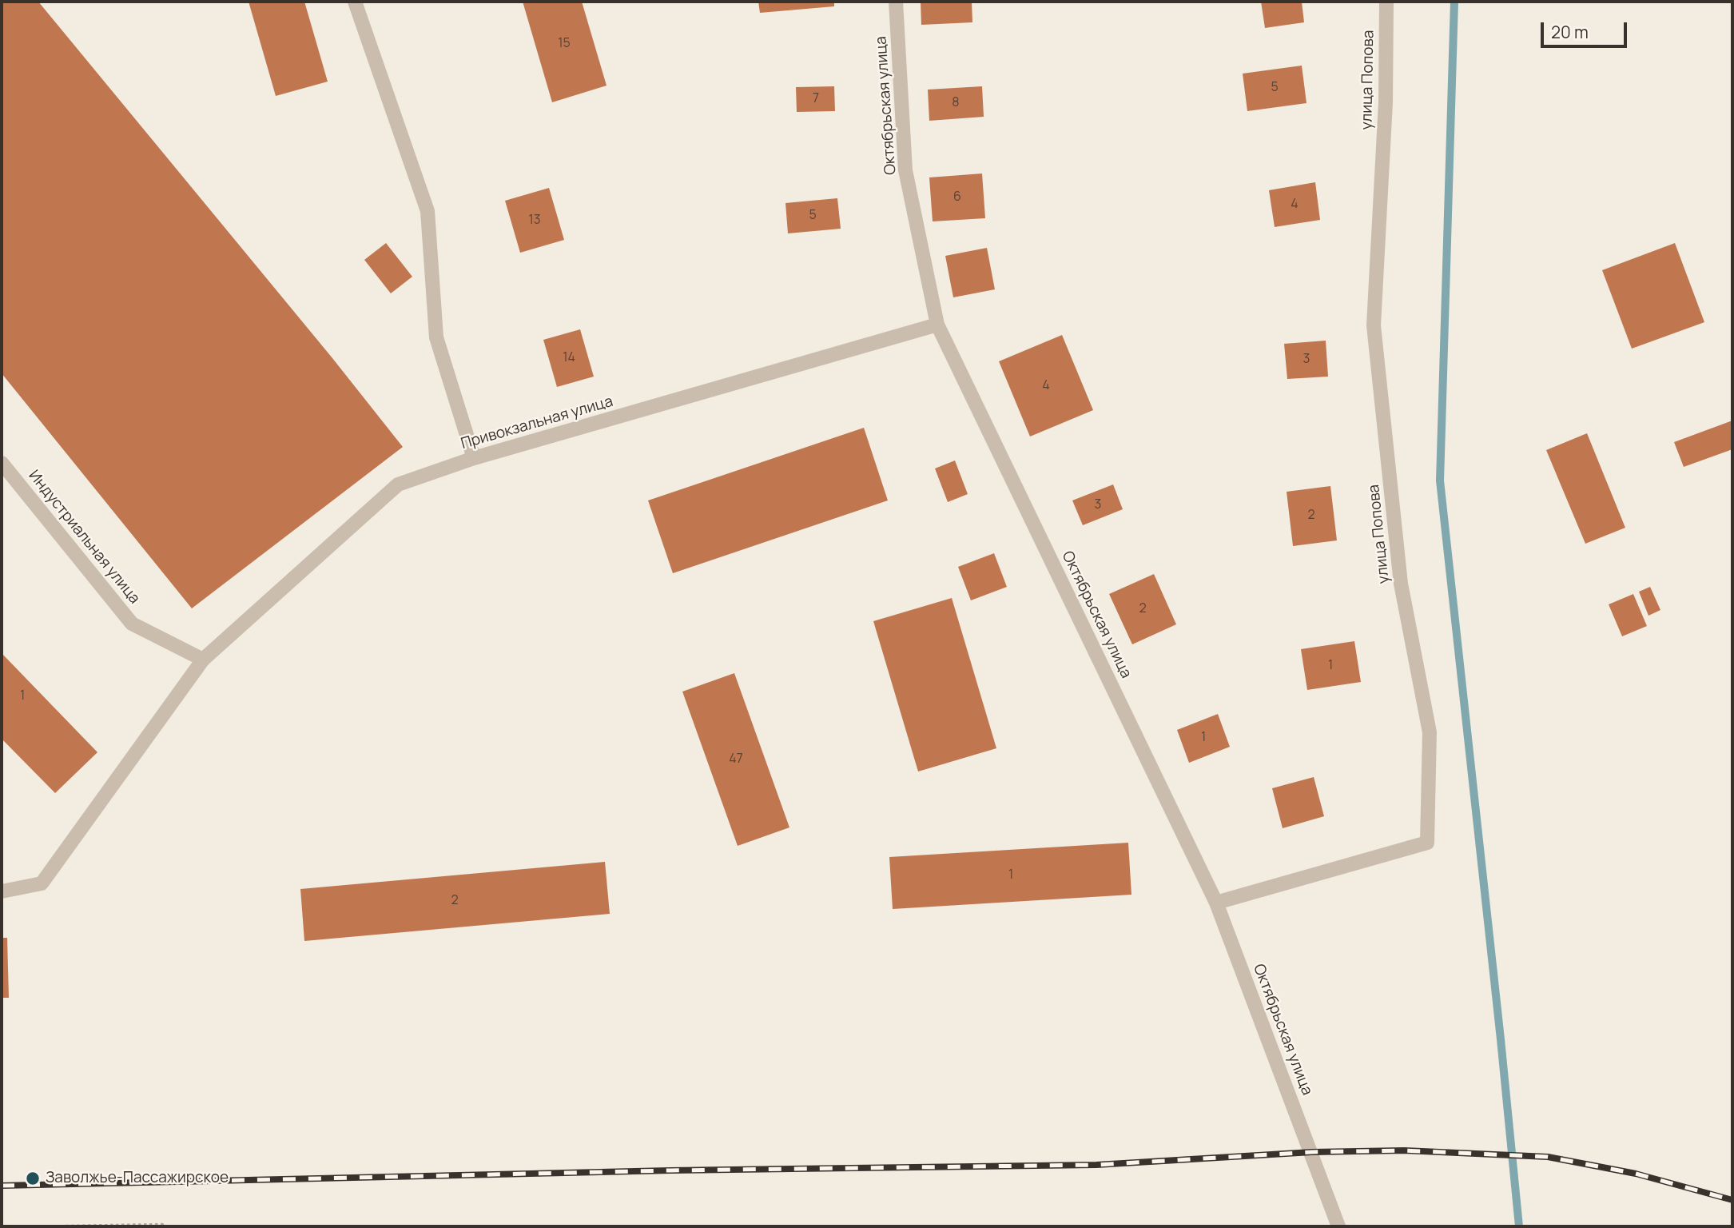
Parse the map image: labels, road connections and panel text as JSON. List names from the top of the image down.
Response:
{
  "streets": {
    "street": [
      "улица Попова",
      "Октябрьская улица",
      "Привокзальная улица",
      "Индустриальная улица"
    ]
  },
  "crossings": [
    ["улица Попова", "Октябрьская улица"],
    ["Октябрьская улица", "Привокзальная улица"],
    ["Привокзальная улица", "Индустриальная улица"]
  ],
  "places": ["Заволжье-Пассажирское"],
  "house_numbers": [
    "15",
    "5",
    "7",
    "8",
    "6",
    "4",
    "5",
    "13",
    "14",
    "3",
    "4",
    "3",
    "2",
    "2",
    "1",
    "1",
    "1",
    "47",
    "1",
    "2"
  ],
  "scale_bar": "20 m"
}
